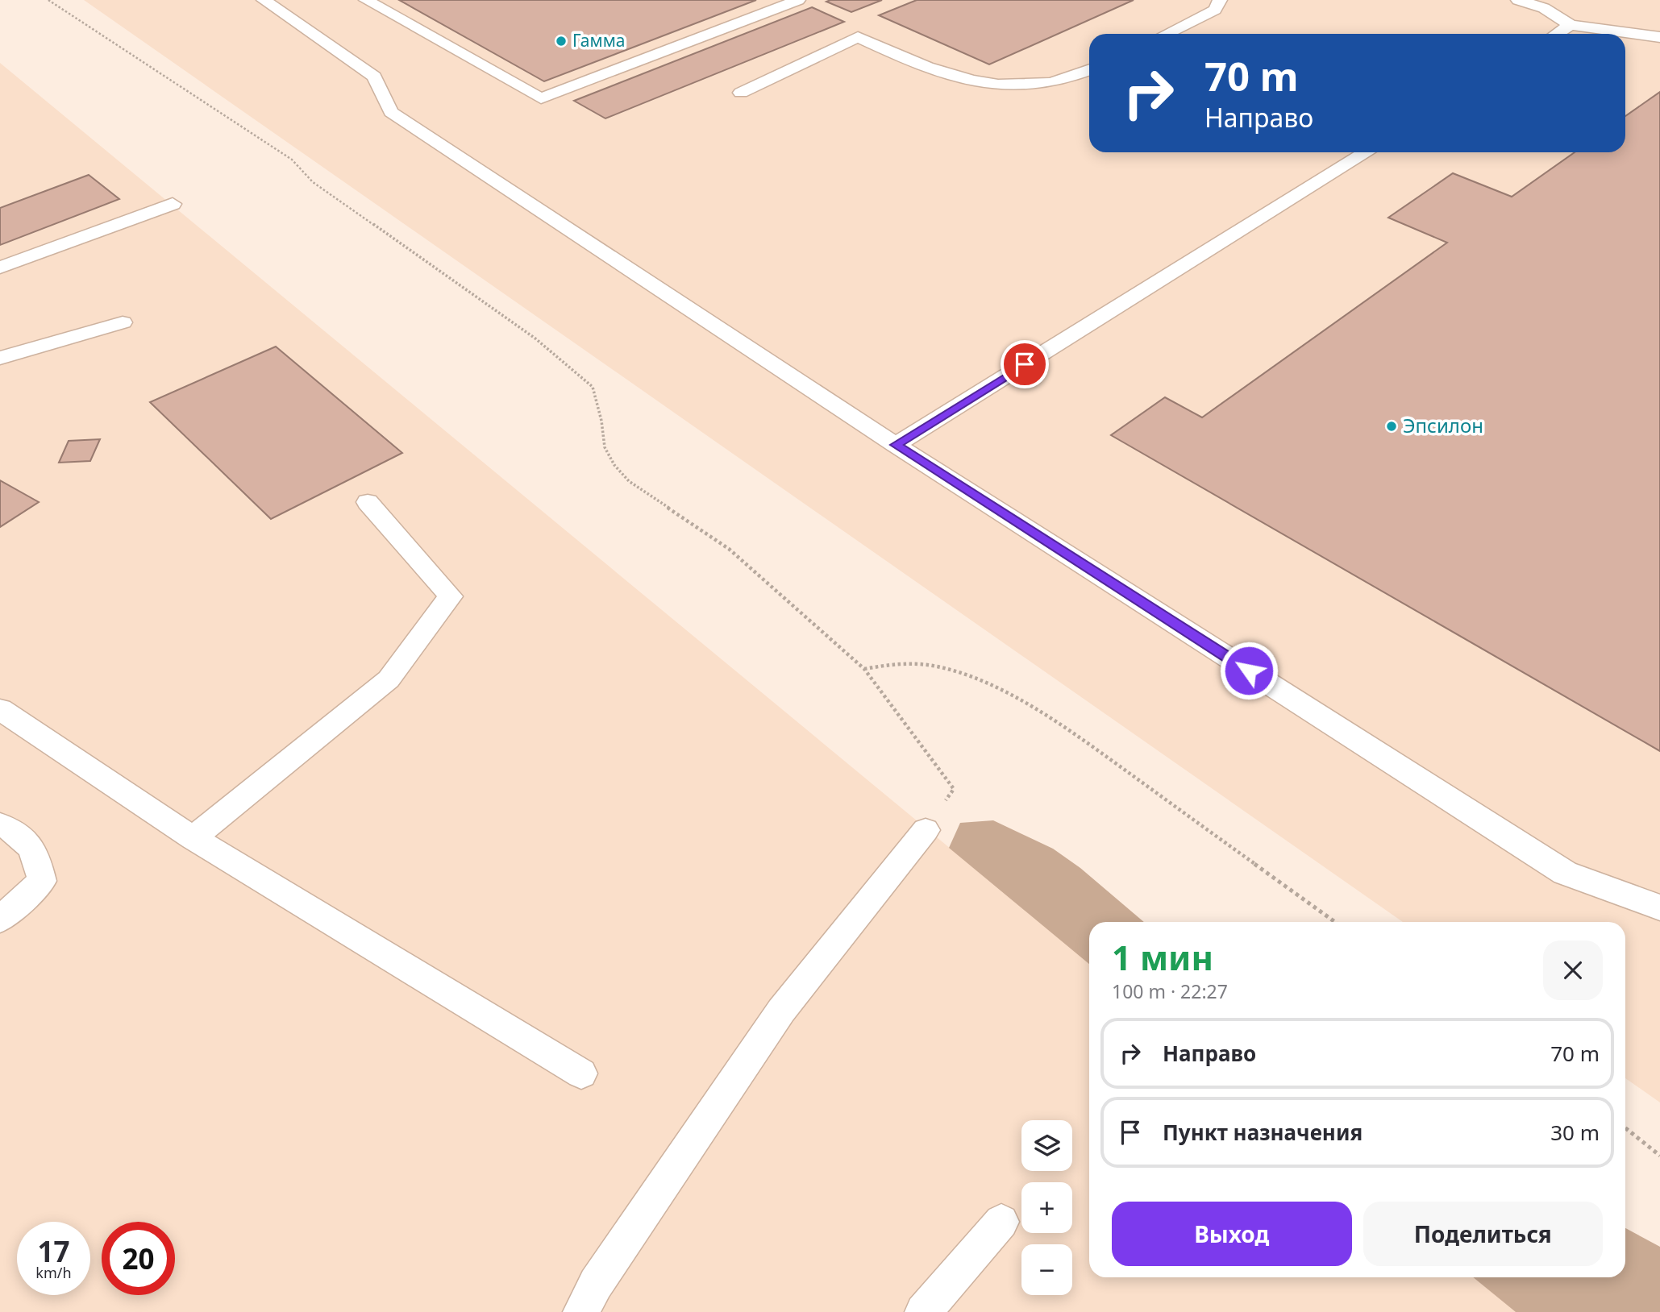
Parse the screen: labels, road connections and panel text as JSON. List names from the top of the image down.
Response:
{
  "places": ["Гамма", "Эпсилон"],
  "page": {
    "turn": ["70 m", "Направо"],
    "heading": ["1 мин", "100 m · 22:27"],
    "list": [
      {
        "name": "Направо",
        "value": "70 m"
      },
      {
        "name": "Пункт назначения",
        "value": "30 m"
      }
    ],
    "map_buttons": ["+", "−"],
    "buttons": ["Выход", "Поделиться"],
    "speed": "17 km/h",
    "limit": "20"
  }
}
